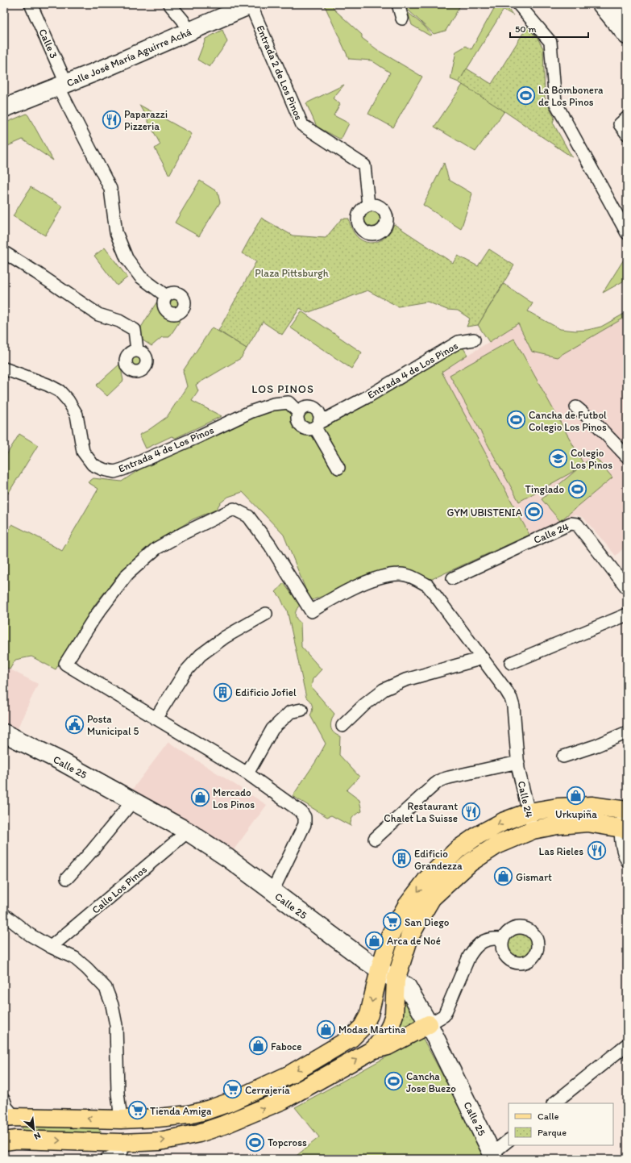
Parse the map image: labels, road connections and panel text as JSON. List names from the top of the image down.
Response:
{
  "streets": {
    "street": [
      "Calle 3",
      "Calle José María Aguirre Achá",
      "Entrada 2 de Los Pinos",
      "Entrada 4 de Los Pinos",
      "Calle 24",
      "Calle 25",
      "Calle Los Pinos"
    ]
  },
  "crossings": [
    ["Calle 3", "Calle José María Aguirre Achá"],
    ["Calle José María Aguirre Achá", "Entrada 2 de Los Pinos"],
    ["Calle 25", "Calle Los Pinos"]
  ],
  "districts": ["LOS PINOS"],
  "parks": ["Plaza Pittsburgh"],
  "places": {
    "sports": [
      "La Bombonera de Los Pinos",
      "Cancha de Futbol Colegio Los Pinos",
      "Tinglado",
      "GYM UBISTENIA",
      "Cancha Jose Buezo",
      "Topcross"
    ],
    "restaurant": ["Paparazzi Pizzeria", "Restaurant Chalet La Suisse", "Las Rieles"],
    "school or university": ["Colegio Los Pinos"],
    "building": ["Edificio Jofiel", "Edificio Grandezza"],
    "public building": ["Posta Municipal 5"],
    "shop": [
      "Urkupiña",
      "Mercado Los Pinos",
      "Gismart",
      "Arca de Noé",
      "Modas Martina",
      "Faboce"
    ],
    "supermarket": ["San Diego", "Cerrajería", "Tienda Amiga"]
  },
  "legend": ["Calle", "Parque"],
  "scale_bar": "50 m",
  "north": "bottom right"
}
